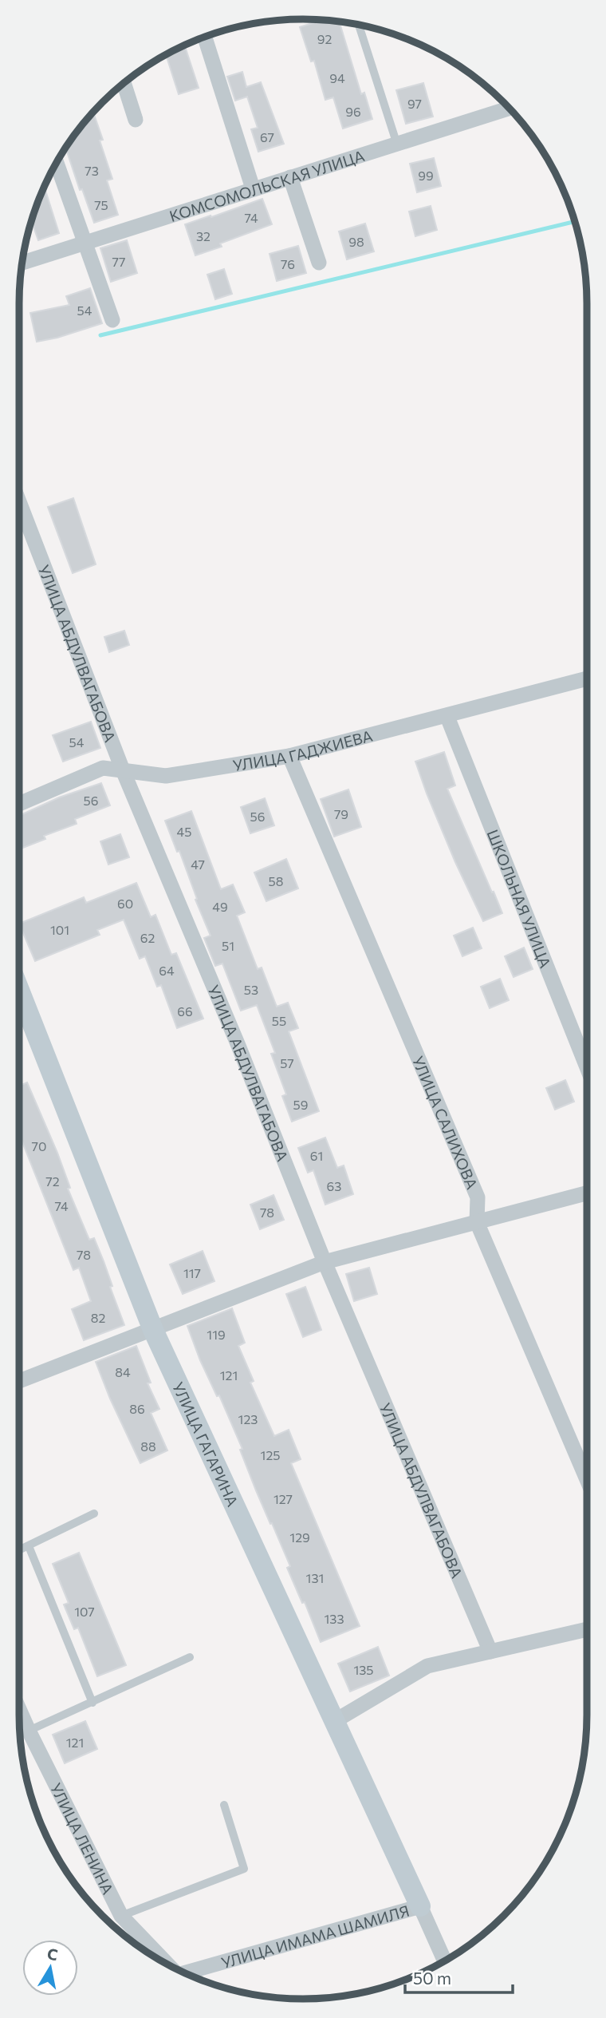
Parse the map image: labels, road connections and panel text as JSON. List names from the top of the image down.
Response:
{
  "streets": {
    "street": [
      "КОМСОМОЛЬСКАЯ УЛИЦА",
      "УЛИЦА АБДУЛВАГАБОВА",
      "УЛИЦА ГАДЖИЕВА",
      "ШКОЛЬНАЯ УЛИЦА",
      "УЛИЦА САЛИХОВА",
      "УЛИЦА ГАГАРИНА",
      "УЛИЦА ЛЕНИНА",
      "УЛИЦА ИМАМА ШАМИЛЯ"
    ]
  },
  "crossings": [
    ["УЛИЦА АБДУЛВАГАБОВА", "УЛИЦА ГАДЖИЕВА"],
    ["УЛИЦА ГАДЖИЕВА", "ШКОЛЬНАЯ УЛИЦА"],
    ["УЛИЦА ГАДЖИЕВА", "УЛИЦА САЛИХОВА"],
    ["УЛИЦА ГАГАРИНА", "УЛИЦА ИМАМА ШАМИЛЯ"]
  ],
  "house_numbers": [
    "92",
    "94",
    "97",
    "96",
    "67",
    "73",
    "99",
    "75",
    "74",
    "32",
    "98",
    "77",
    "76",
    "54",
    "54",
    "56",
    "79",
    "56",
    "45",
    "47",
    "58",
    "60",
    "49",
    "101",
    "62",
    "51",
    "64",
    "53",
    "66",
    "55",
    "57",
    "59",
    "70",
    "61",
    "72",
    "63",
    "74",
    "78",
    "78",
    "117",
    "82",
    "119",
    "84",
    "121",
    "86",
    "123",
    "88",
    "125",
    "127",
    "129",
    "131",
    "107",
    "133",
    "135",
    "121"
  ],
  "scale_bar": "50 m",
  "north": "top"
}
